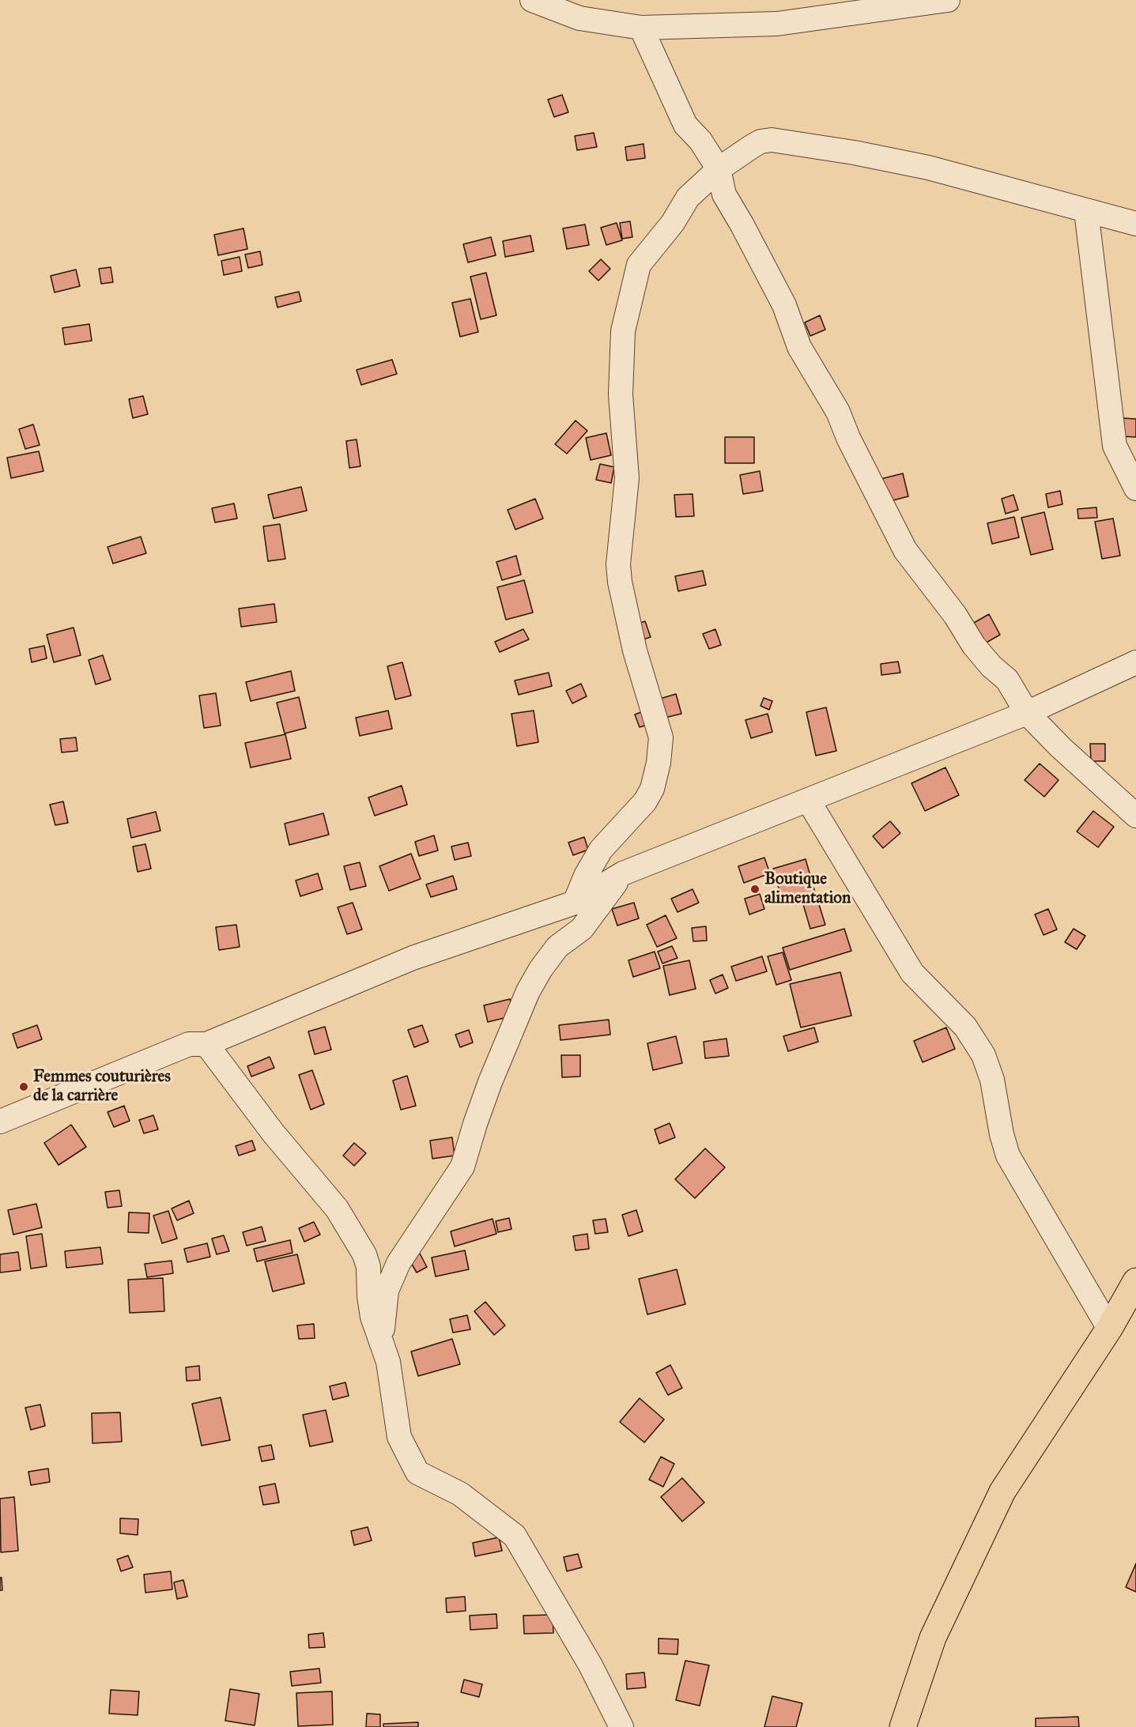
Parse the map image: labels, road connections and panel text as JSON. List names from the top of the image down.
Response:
{
  "places": ["Boutique alimentation", "Femmes couturières de la carrière"]
}
